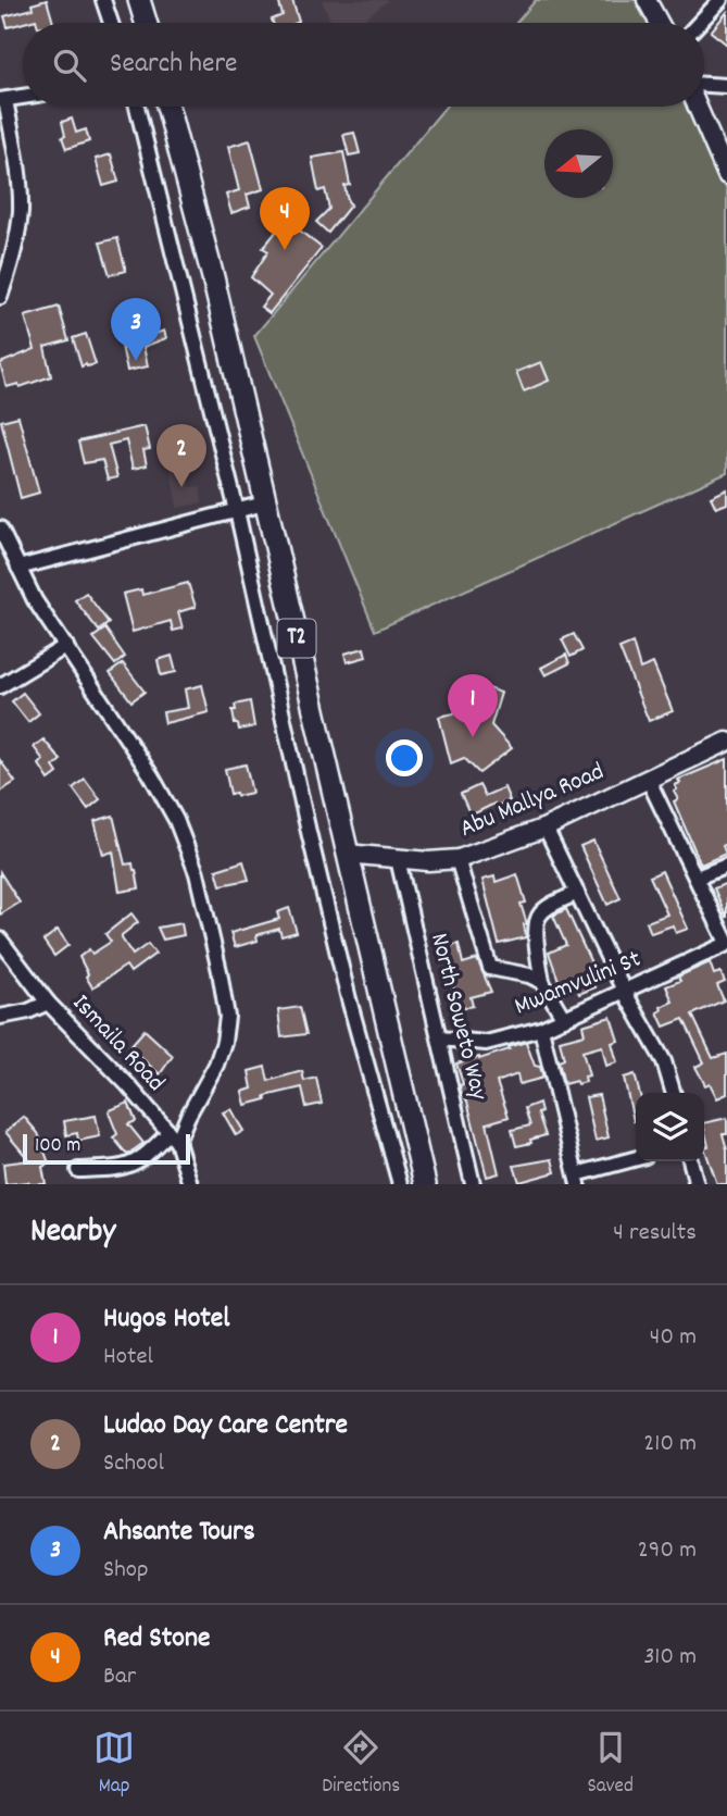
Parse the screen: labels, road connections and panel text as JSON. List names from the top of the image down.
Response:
{
  "streets": {
    "highway": ["T2"],
    "main road": ["Abu Mallya Road"],
    "street": ["Mwamvulini St", "North Soweto Way", "Ismaila Road"]
  },
  "crossings": [
    ["T2", "Abu Mallya Road"],
    ["Abu Mallya Road", "North Soweto Way"],
    ["Mwamvulini St", "North Soweto Way"]
  ],
  "scale_bar": "100 m",
  "north": "left",
  "page": {
    "search": "Search here",
    "pins": [
      "4",
      "3",
      "2",
      "1"
    ],
    "scale": "100 m",
    "heading": ["Nearby", "4 results"],
    "list": [
      {
        "mark": "1",
        "name": "Hugos Hotel",
        "note": "Hotel",
        "value": "40 m"
      },
      {
        "mark": "2",
        "name": "Ludao Day Care Centre",
        "note": "School",
        "value": "210 m"
      },
      {
        "mark": "3",
        "name": "Ahsante Tours",
        "note": "Shop",
        "value": "290 m"
      },
      {
        "mark": "4",
        "name": "Red Stone",
        "note": "Bar",
        "value": "310 m"
      }
    ],
    "nav": ["Map", "Directions", "Saved"]
  }
}
